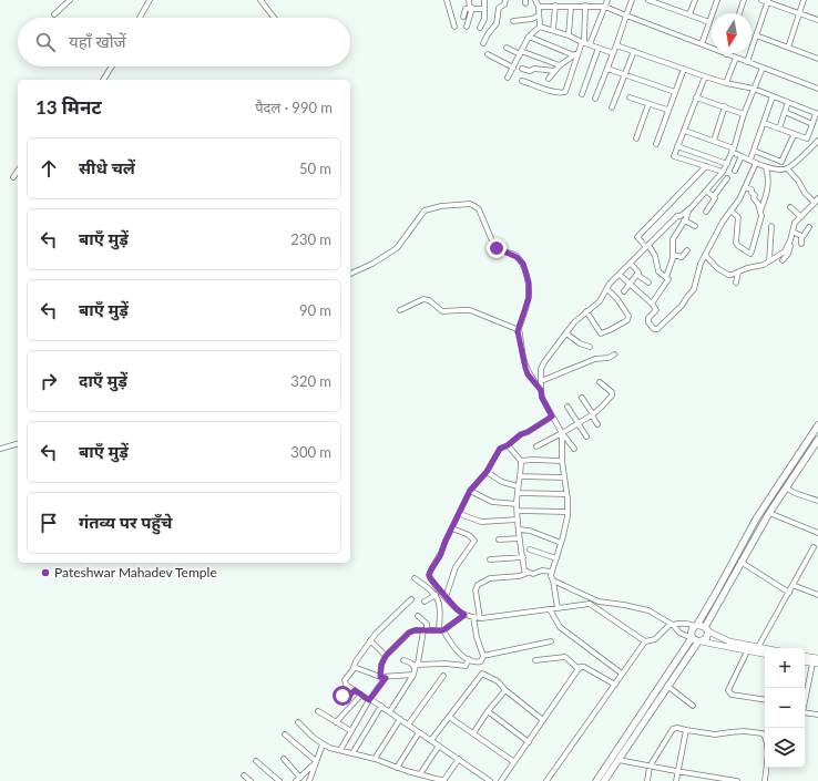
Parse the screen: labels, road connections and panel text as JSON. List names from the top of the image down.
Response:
{
  "places": ["Pateshwar Mahadev Temple"],
  "north": "bottom",
  "page": {
    "search": "यहाँ खोजें",
    "heading": ["13 मिनट", "पैदल · 990 m"],
    "list": [
      ["सीधे चलें", "50 m"],
      ["बाएँ मुड़ें", "230 m"],
      ["बाएँ मुड़ें", "90 m"],
      ["दाएँ मुड़ें", "320 m"],
      ["बाएँ मुड़ें", "300 m"],
      "गंतव्य पर पहुँचे"
    ],
    "map_buttons": ["+", "−"]
  }
}
